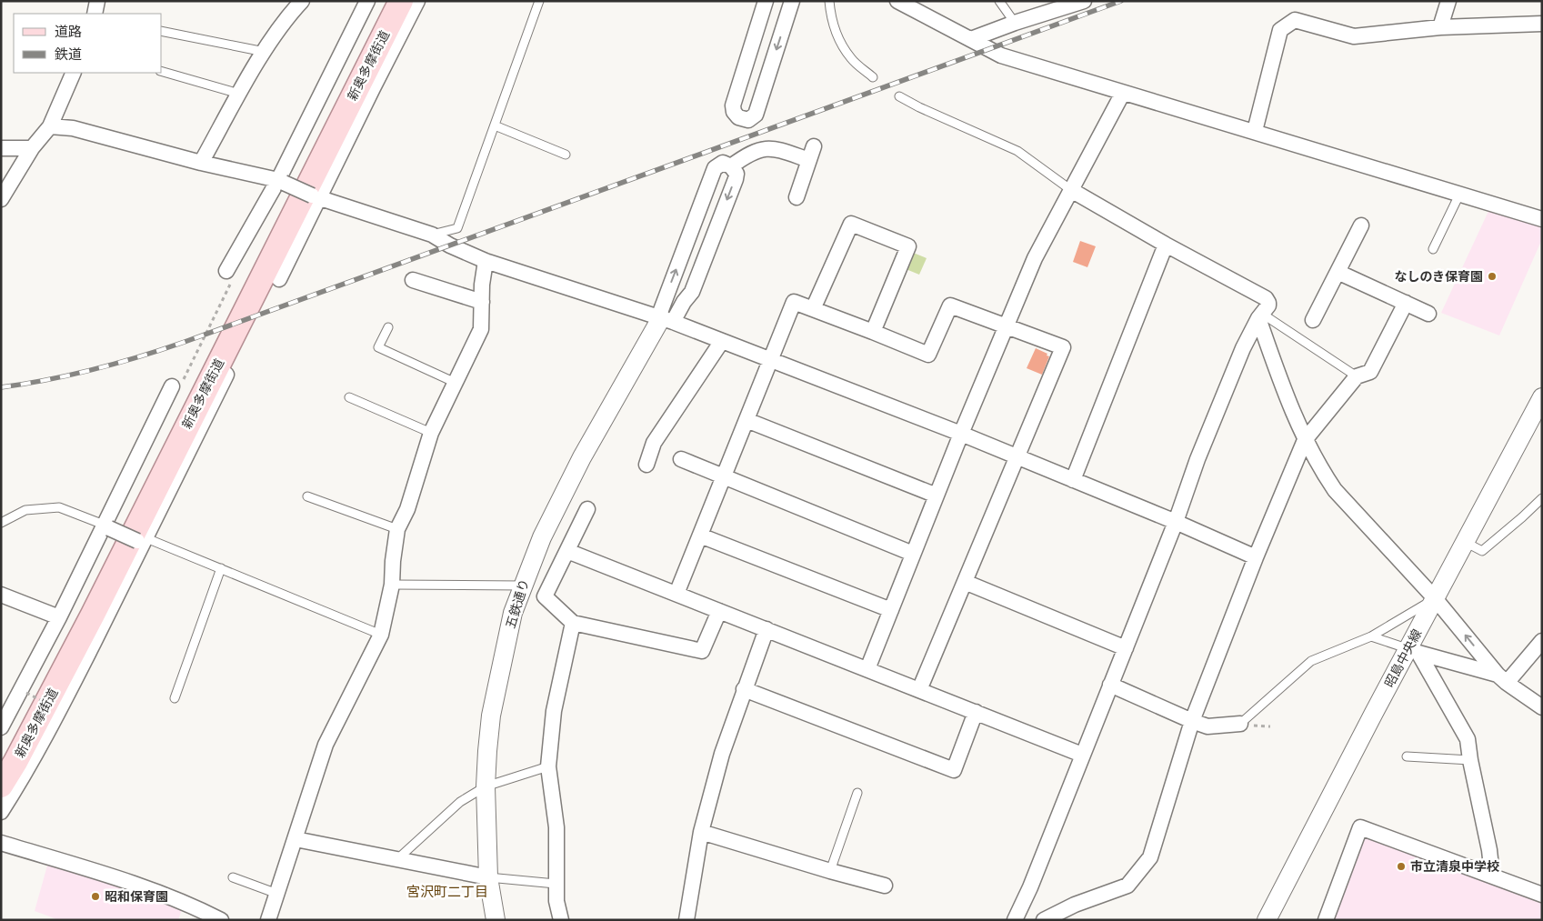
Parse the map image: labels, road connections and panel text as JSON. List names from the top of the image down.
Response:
{
  "streets": {
    "main road": ["新奥多摩街道"],
    "street": ["五鉄通り", "昭島中央線"]
  },
  "districts": ["宮沢町二丁目"],
  "places": ["なしのき保育園", "市立清泉中学校", "昭和保育園"],
  "legend": ["道路", "鉄道"]
}
